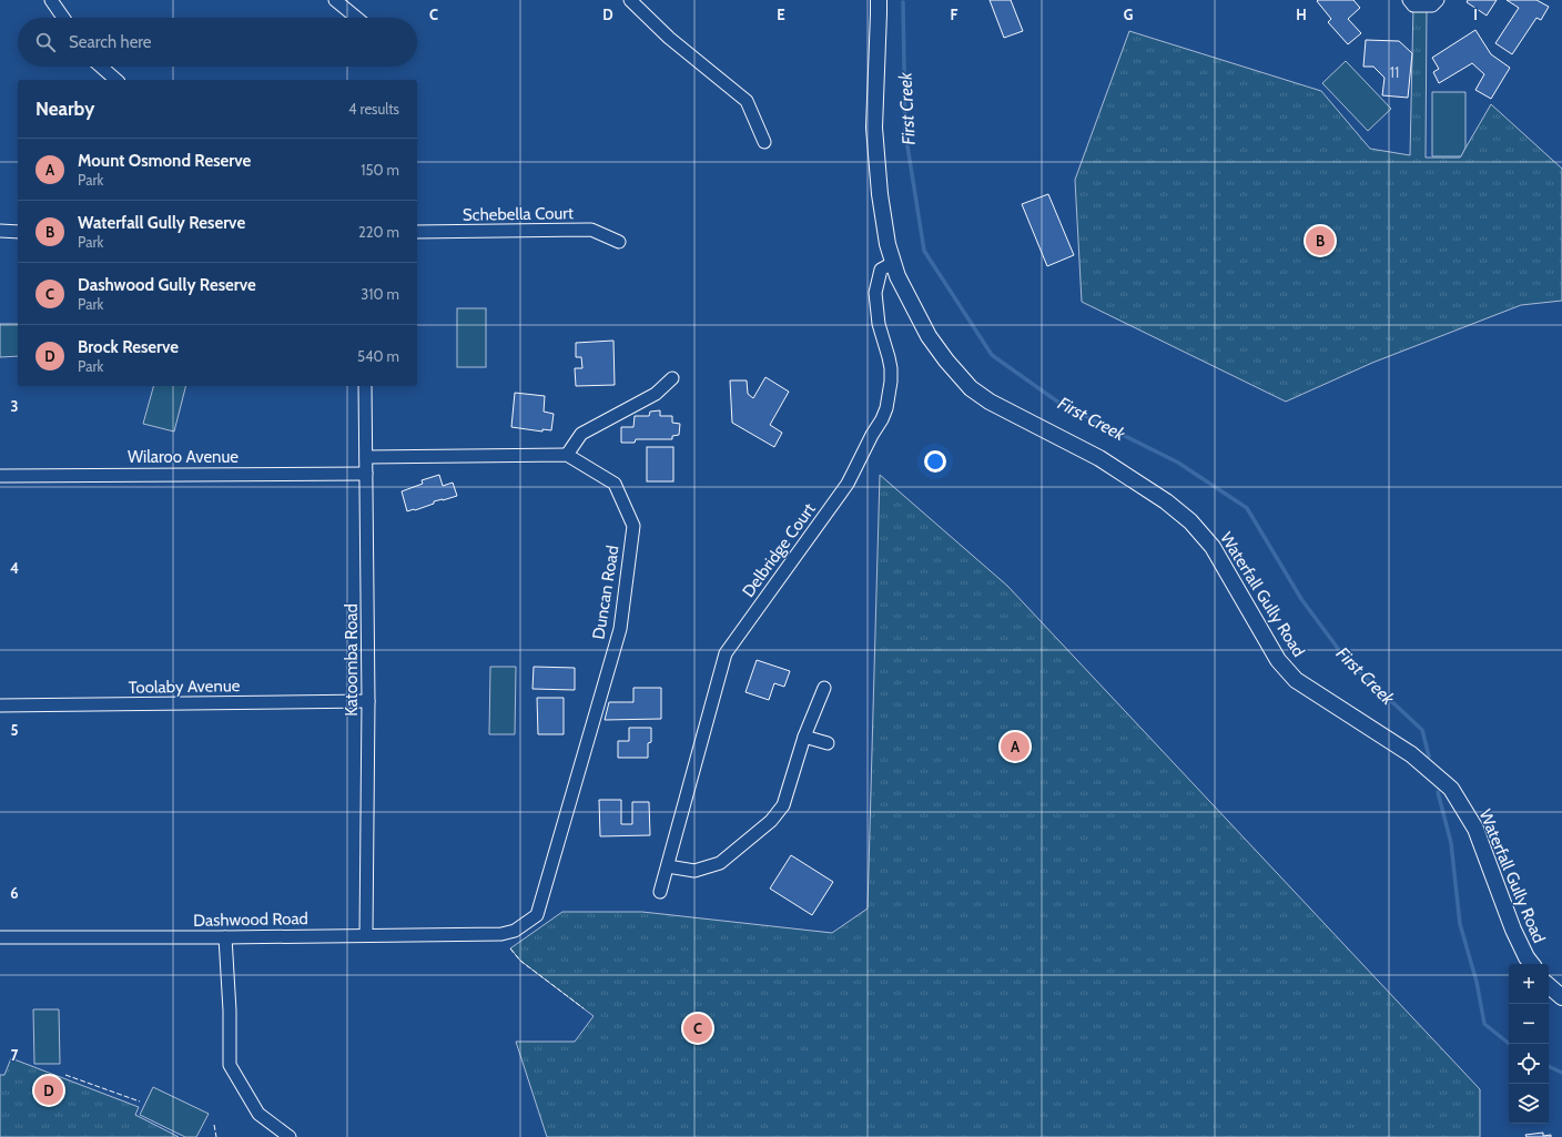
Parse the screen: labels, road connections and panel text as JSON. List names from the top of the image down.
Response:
{
  "streets": {
    "street": [
      "Schebella Court",
      "Wilaroo Avenue",
      "Delbridge Court",
      "Duncan Road",
      "Waterfall Gully Road",
      "Katoomba Road",
      "Toolaby Avenue",
      "Dashwood Road"
    ]
  },
  "crossings": [
    ["Wilaroo Avenue", "Katoomba Road"],
    ["Delbridge Court", "Waterfall Gully Road"],
    ["Duncan Road", "Dashwood Road"],
    ["Katoomba Road", "Toolaby Avenue"],
    ["Katoomba Road", "Dashwood Road"]
  ],
  "water": ["First Creek"],
  "house_numbers": ["11"],
  "page": {
    "search": "Search here",
    "heading": ["Nearby", "4 results"],
    "list": [
      {
        "mark": "A",
        "name": "Mount Osmond Reserve",
        "note": "Park",
        "value": "150 m"
      },
      {
        "mark": "B",
        "name": "Waterfall Gully Reserve",
        "note": "Park",
        "value": "220 m"
      },
      {
        "mark": "C",
        "name": "Dashwood Gully Reserve",
        "note": "Park",
        "value": "310 m"
      },
      {
        "mark": "D",
        "name": "Brock Reserve",
        "note": "Park",
        "value": "540 m"
      }
    ],
    "pins": [
      "B",
      "A",
      "C",
      "D"
    ],
    "map_buttons": ["+", "−"]
  },
  "grid": {
    "columns": [
      "C",
      "D",
      "E",
      "F",
      "G",
      "H",
      "I"
    ],
    "rows": [
      "3",
      "4",
      "5",
      "6",
      "7"
    ]
  }
}
